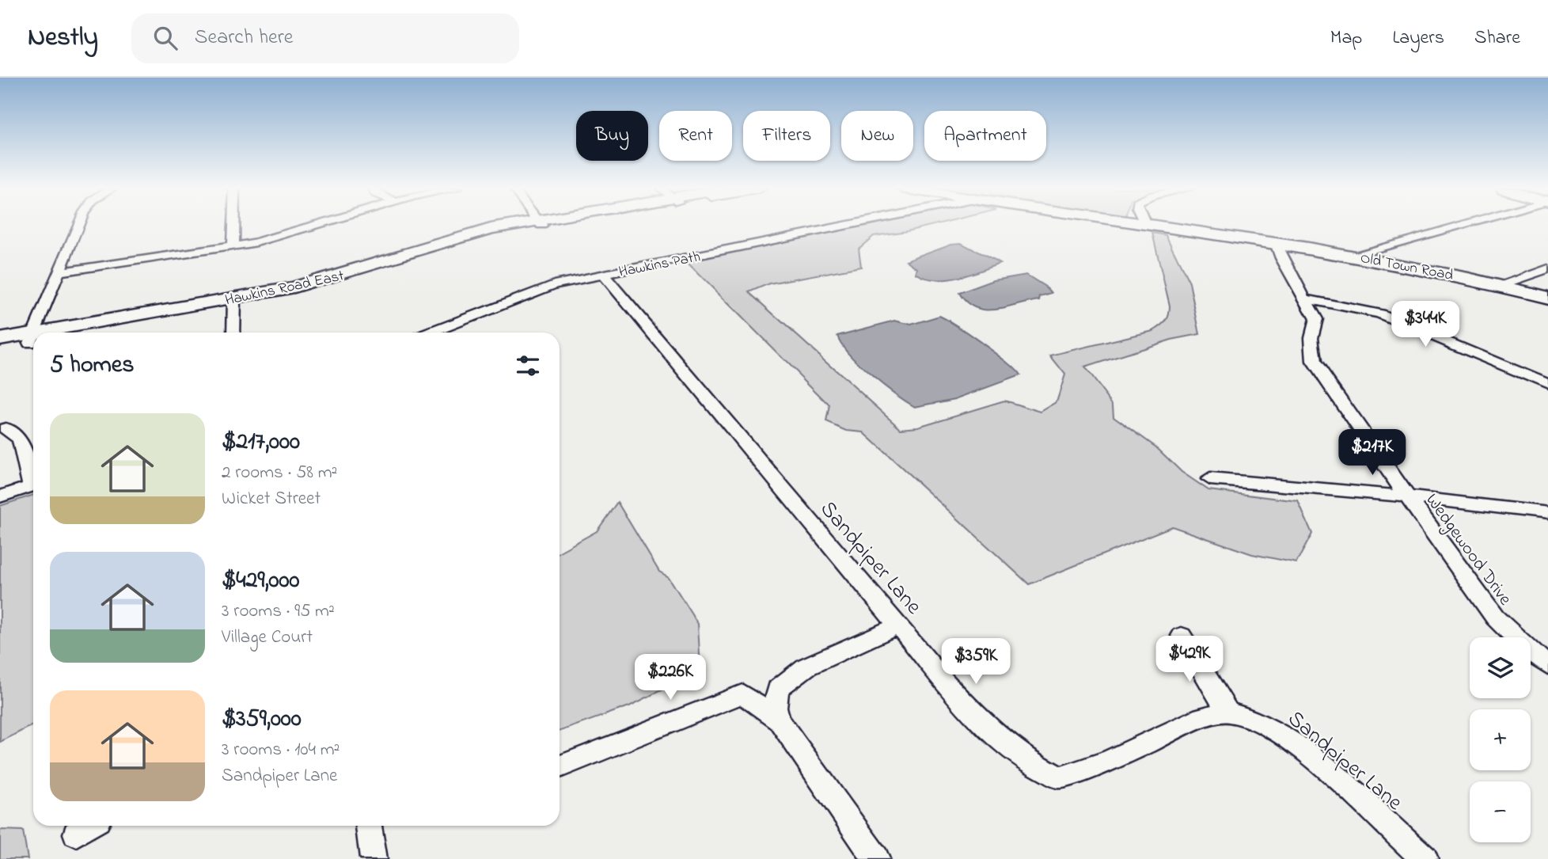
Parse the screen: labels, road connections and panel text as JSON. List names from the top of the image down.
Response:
{
  "streets": {
    "street": [
      "Hawkins Path",
      "Old Town Road",
      "Hawkins Road East",
      "Wedgewood Drive",
      "Sandpiper Lane"
    ]
  },
  "crossings": [
    ["Hawkins Path", "Sandpiper Lane"],
    ["Old Town Road", "Wedgewood Drive"]
  ],
  "page": {
    "header": "Nestly",
    "search": "Search here",
    "nav": ["Map", "Layers", "Share"],
    "chip": [
      "Buy",
      "Rent",
      "Filters",
      "New",
      "Apartment"
    ],
    "price": [
      "$344K",
      "$217K",
      "$429K",
      "$359K",
      "$226K"
    ],
    "heading": "5 homes",
    "list": [
      {
        "name": "$217,000",
        "note": "2 rooms · 58 m² · Wicket Street"
      },
      {
        "name": "$429,000",
        "note": "3 rooms · 95 m² · Village Court"
      },
      {
        "name": "$359,000",
        "note": "3 rooms · 104 m² · Sandpiper Lane"
      }
    ],
    "map_buttons": ["+", "−"]
  }
}
